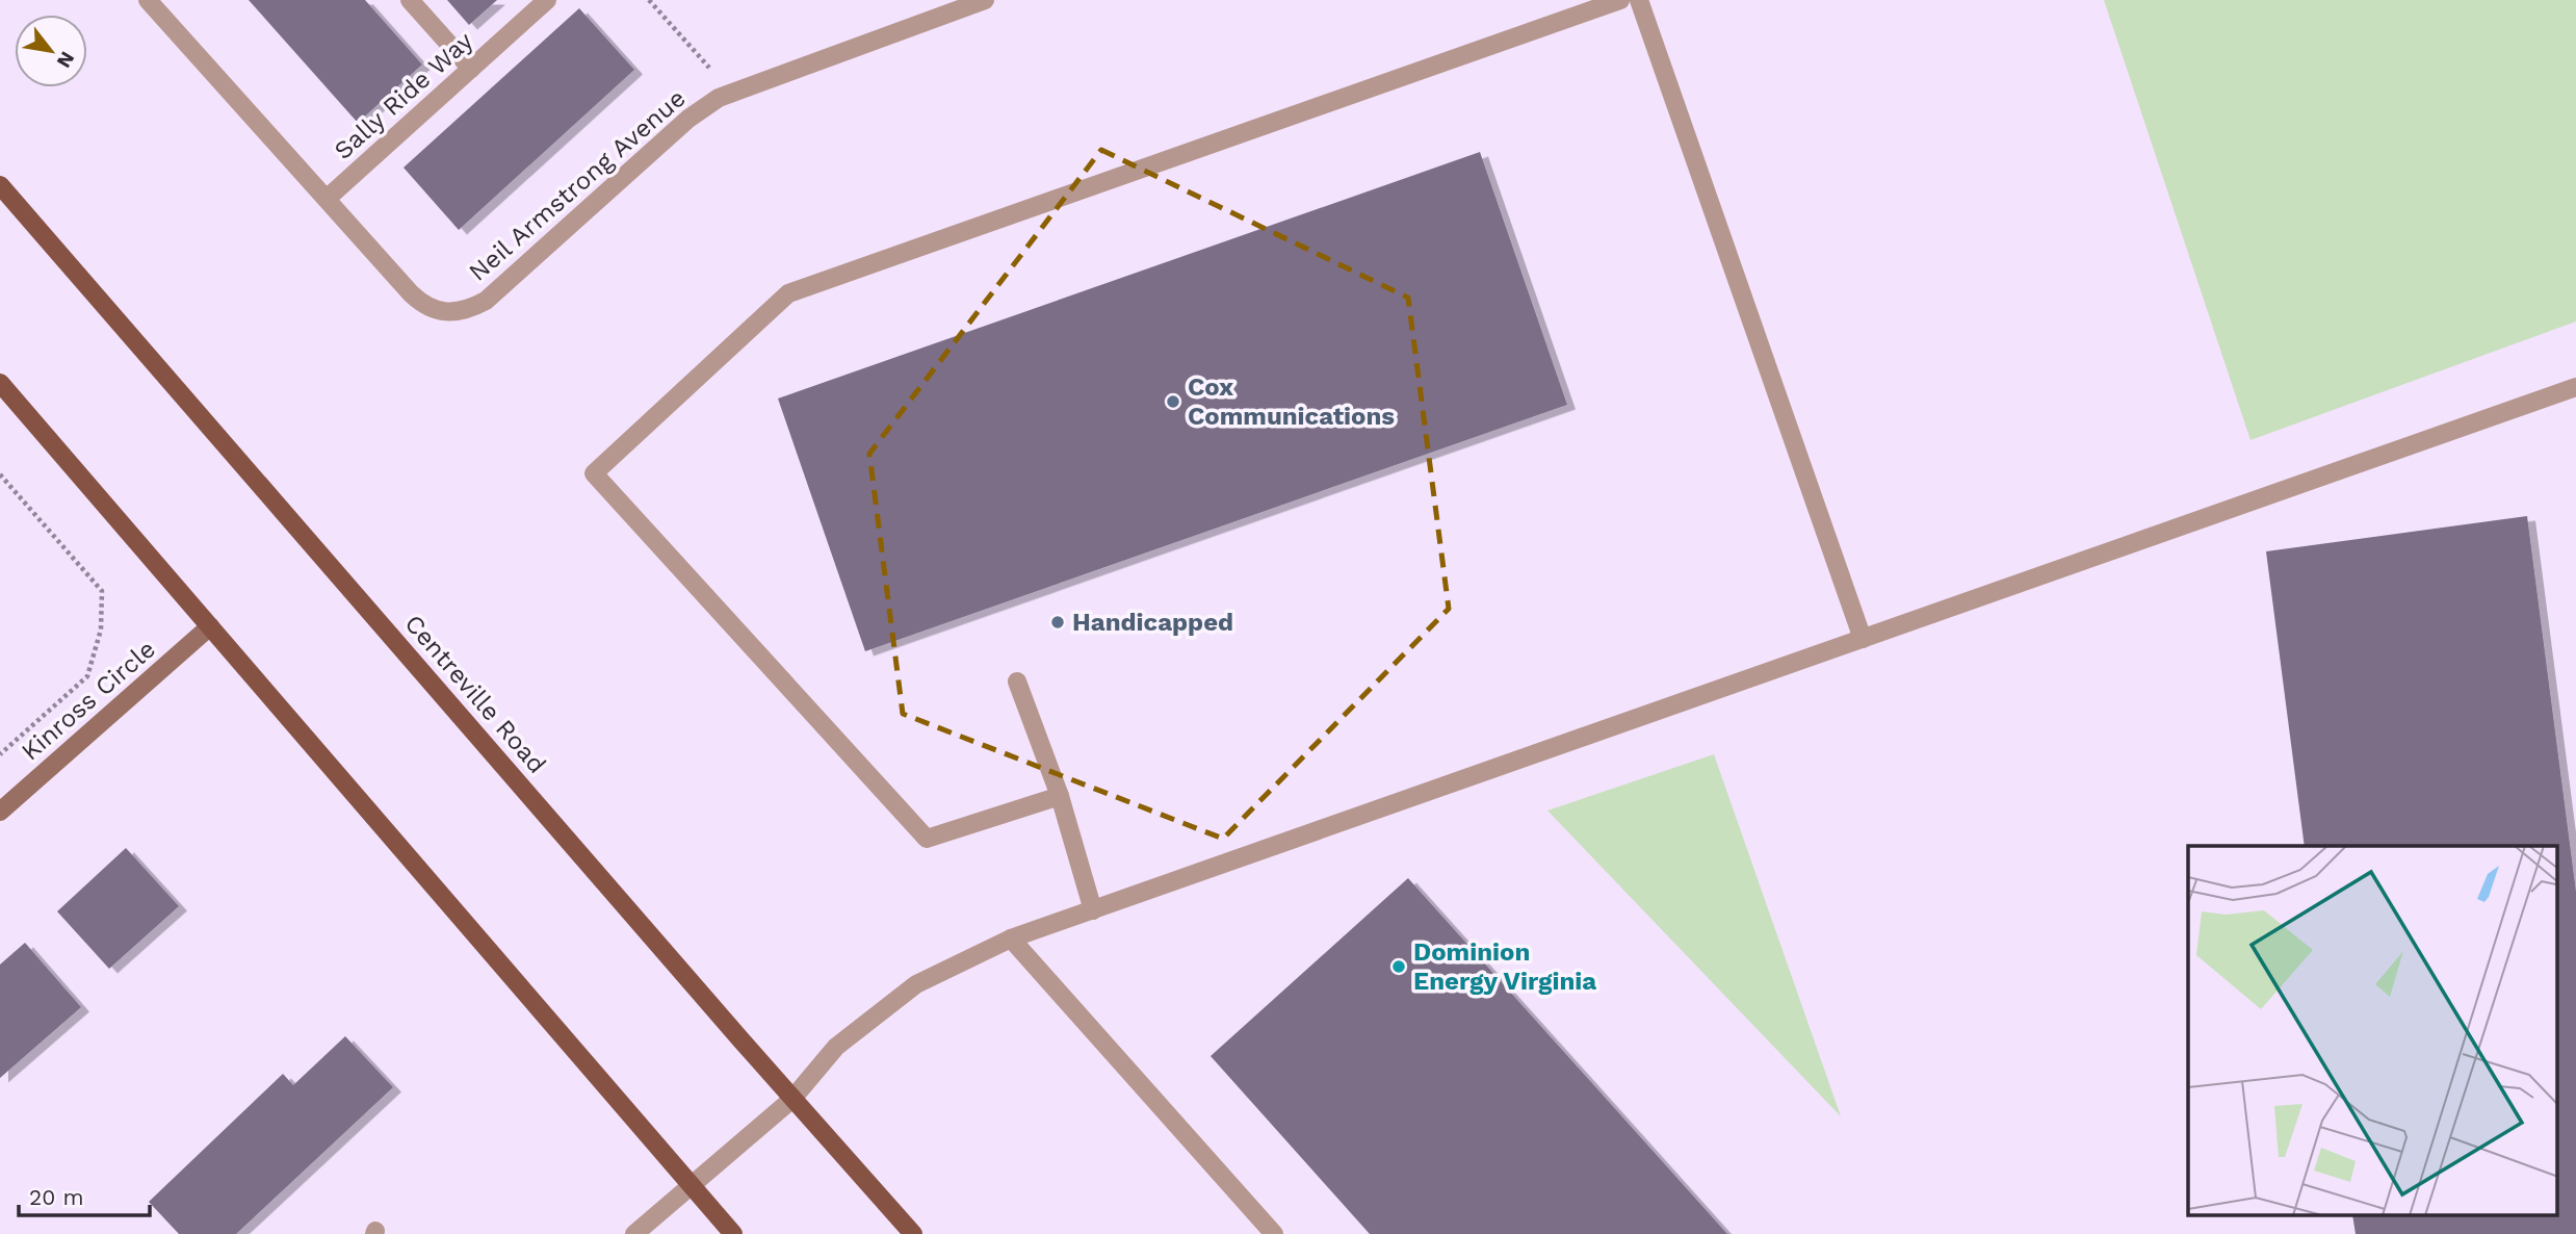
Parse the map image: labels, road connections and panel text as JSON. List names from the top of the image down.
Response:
{
  "streets": {
    "main road": ["Centreville Road"],
    "street": ["Sally Ride Way", "Neil Armstrong Avenue", "Kinross Circle"]
  },
  "crossings": [
    ["Sally Ride Way", "Neil Armstrong Avenue"]
  ],
  "places": ["Cox Communications", "Handicapped", "Dominion Energy Virginia"],
  "scale_bar": "20 m",
  "north": "bottom right"
}
